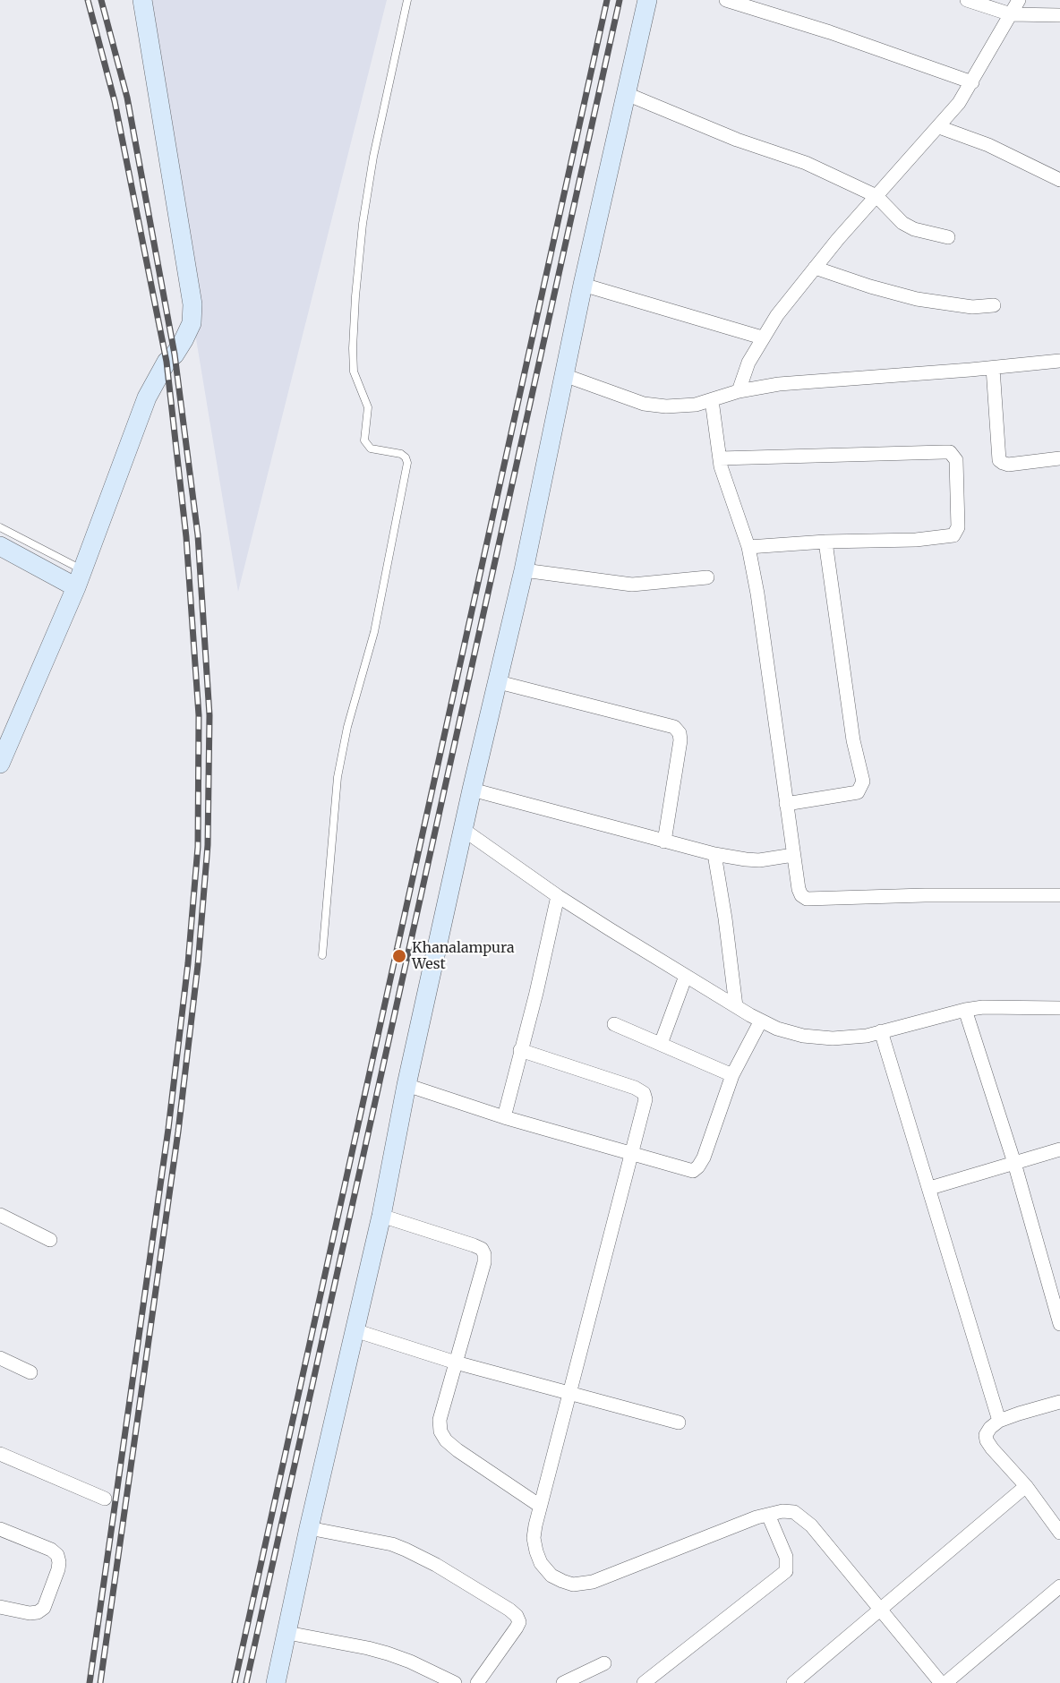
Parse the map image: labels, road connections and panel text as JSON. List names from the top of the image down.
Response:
{
  "places": ["Khanalampura West"]
}
